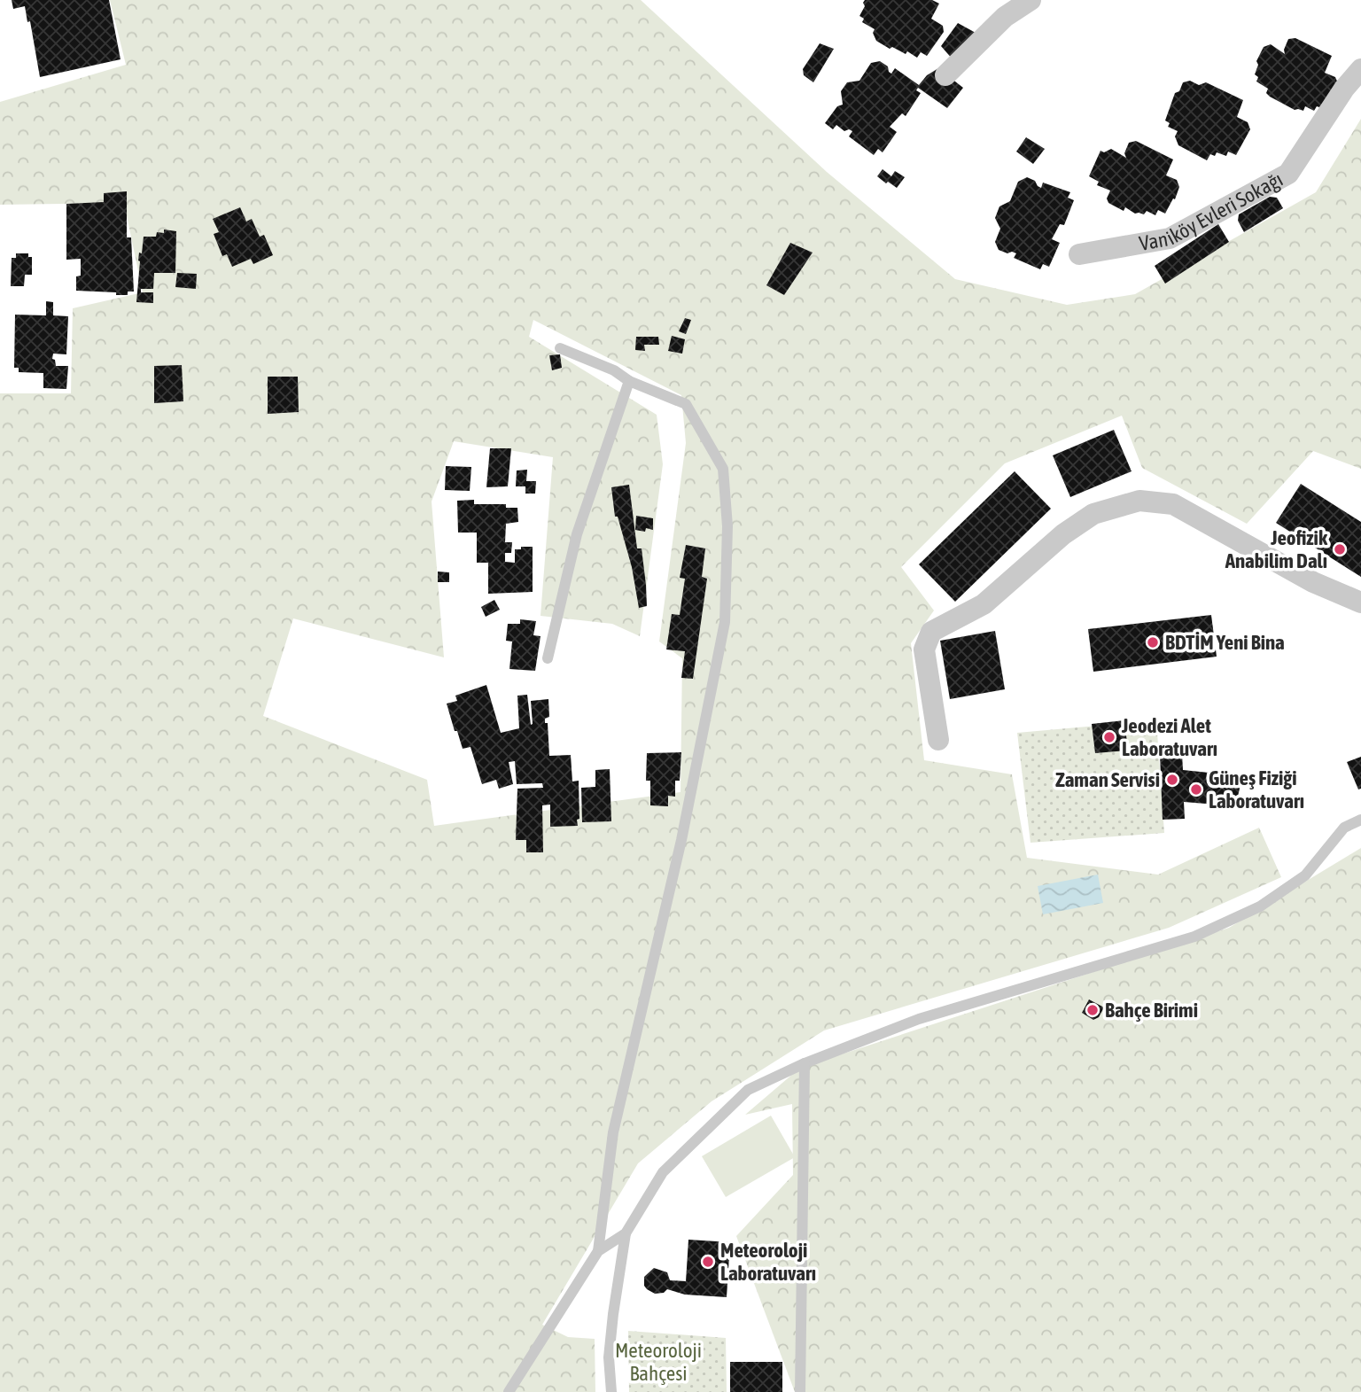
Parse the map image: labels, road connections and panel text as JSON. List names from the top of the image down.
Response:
{
  "streets": {
    "street": ["Vaniköy Evleri Sokağı"]
  },
  "parks": ["Meteoroloji Bahçesi"],
  "places": [
    "Jeofizik Anabilim Dalı",
    "BDTİM Yeni Bina",
    "Jeodezi Alet Laboratuvarı",
    "Zaman Servisi",
    "Güneş Fiziği Laboratuvarı",
    "Bahçe Birimi",
    "Meteoroloji Laboratuvarı"
  ]
}
